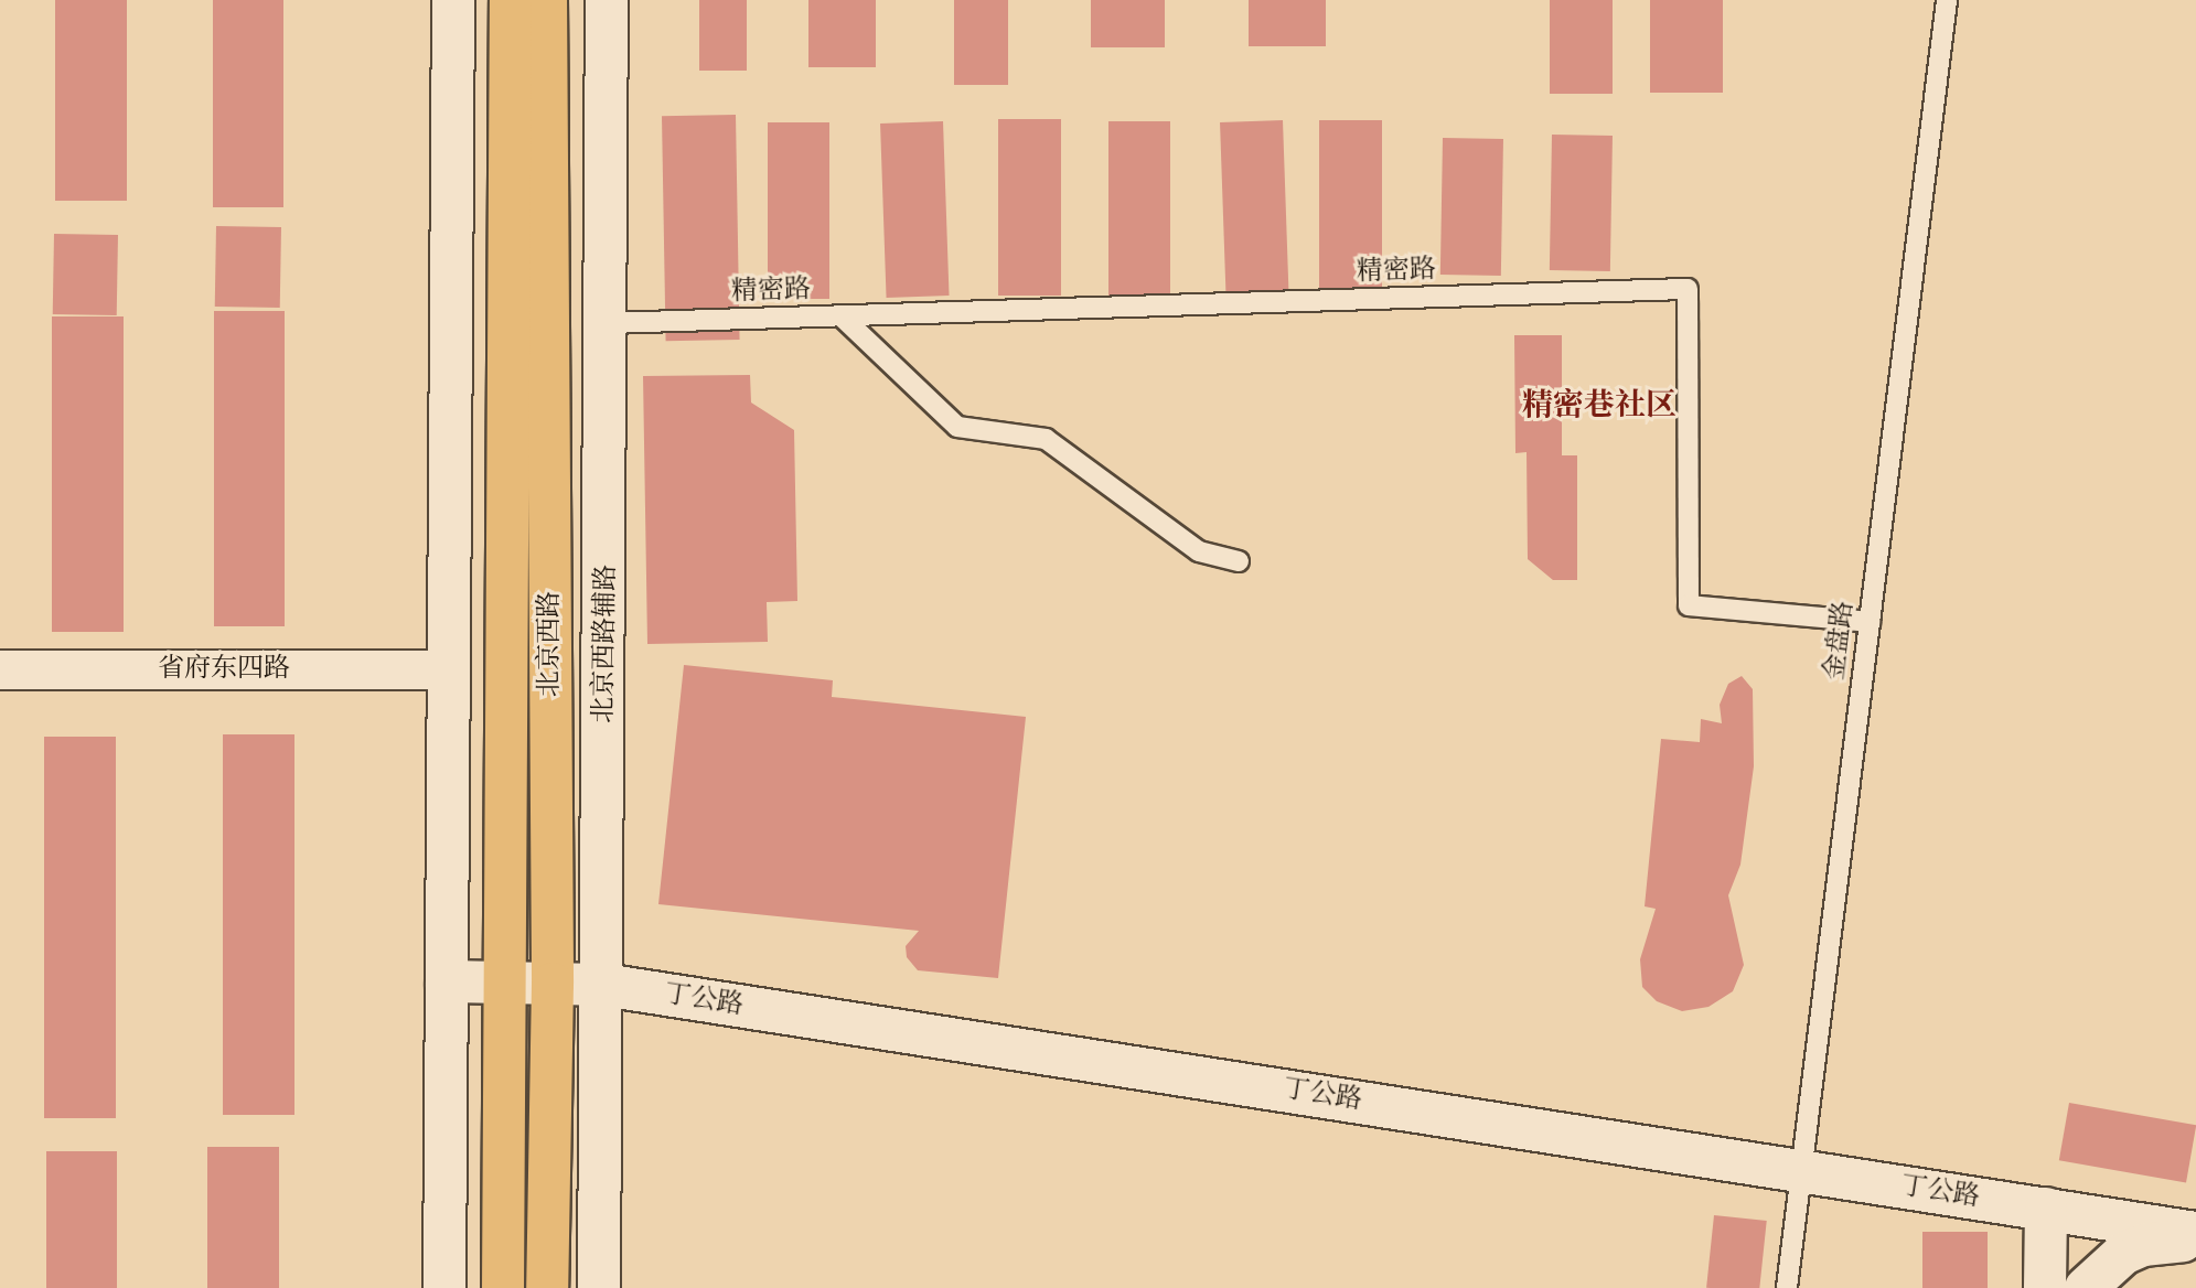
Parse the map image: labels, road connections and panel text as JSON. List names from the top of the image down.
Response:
{
  "streets": {
    "main road": ["北京西路", "北京西路辅路", "丁公路"],
    "street": ["省府东四路"],
    "lane": ["精密路", "金盘路"]
  },
  "crossings": [
    ["精密路", "金盘路"],
    ["精密路", "北京西路辅路"],
    ["金盘路", "丁公路"],
    ["北京西路", "丁公路"],
    ["北京西路辅路", "丁公路"]
  ],
  "districts": ["精密巷社区"]
}
